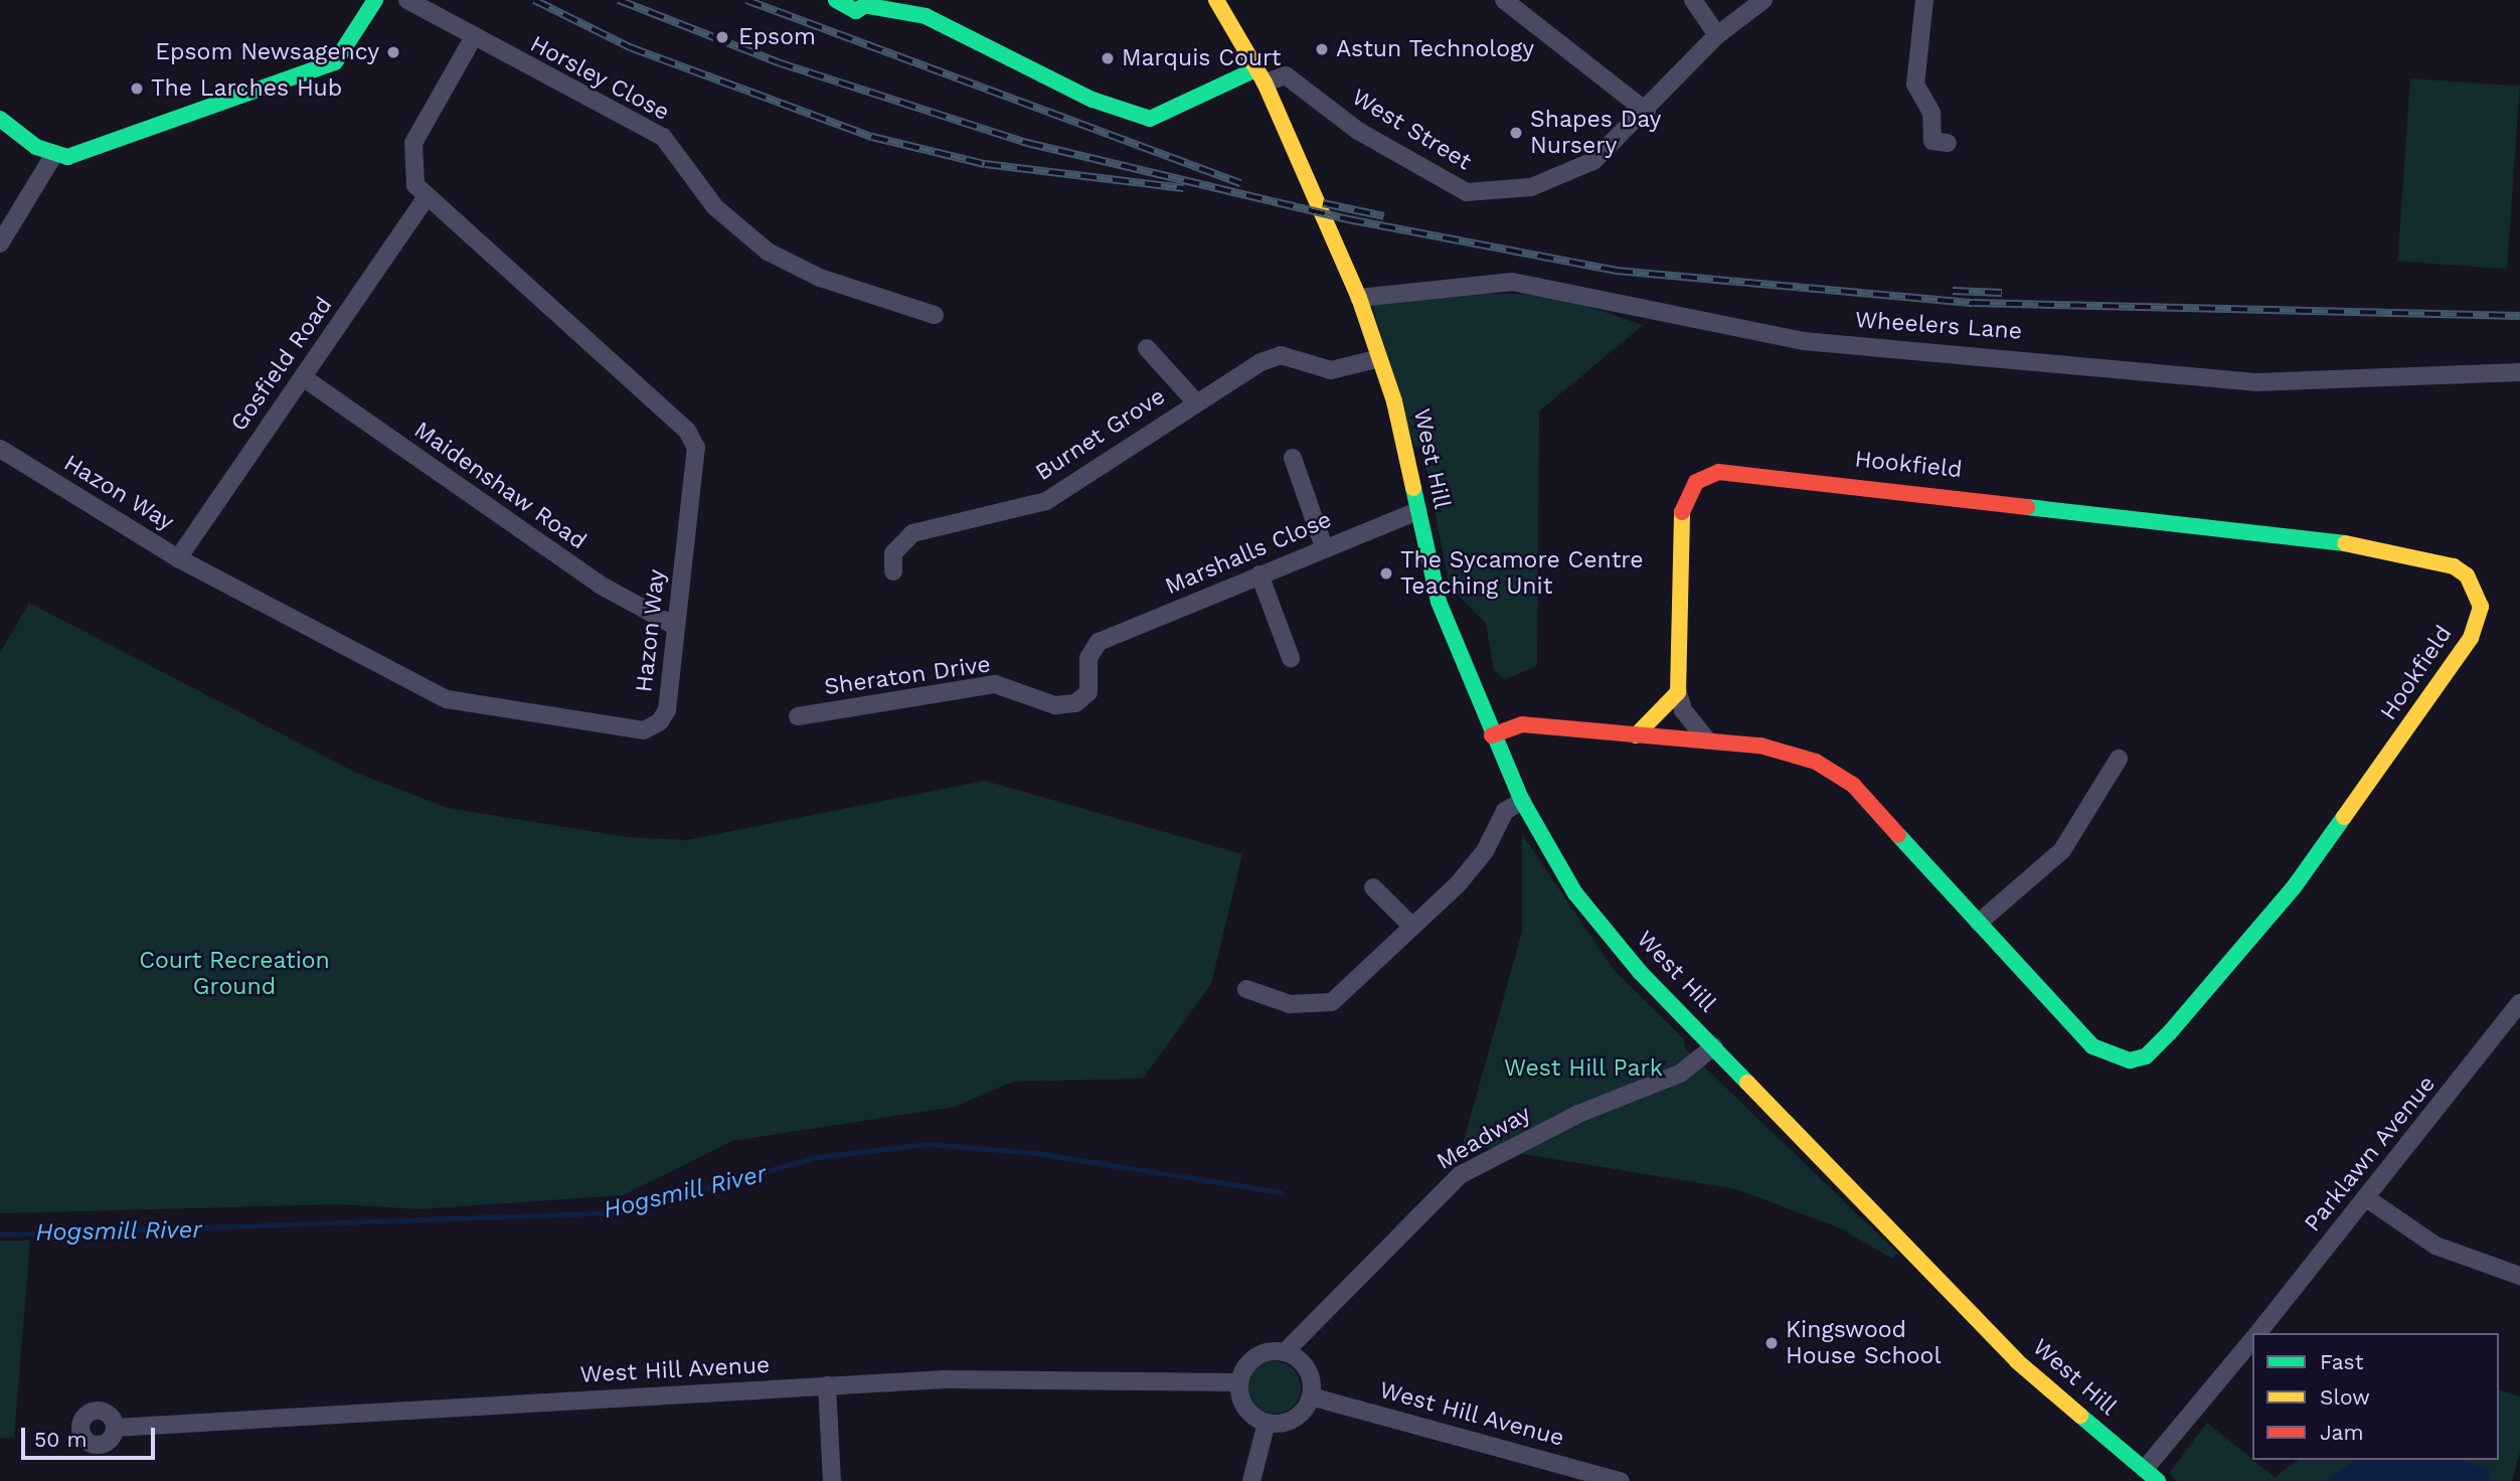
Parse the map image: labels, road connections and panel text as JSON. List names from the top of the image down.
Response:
{
  "streets": {
    "street": [
      "Horsley Close",
      "West Street",
      "Wheelers Lane",
      "Gosfield Road",
      "Burnet Grove",
      "West Hill",
      "Hookfield",
      "Maidenshaw Road",
      "Hazon Way",
      "Marshalls Close",
      "Sheraton Drive",
      "Meadway",
      "Parklawn Avenue",
      "West Hill Avenue"
    ]
  },
  "crossings": [
    ["Horsley Close", "Hazon Way"],
    ["West Street", "West Hill"],
    ["Wheelers Lane", "West Hill"],
    ["Gosfield Road", "Maidenshaw Road"],
    ["Gosfield Road", "Hazon Way"],
    ["West Hill", "Hookfield"],
    ["West Hill", "Marshalls Close"],
    ["West Hill", "Meadway"],
    ["West Hill", "Parklawn Avenue"],
    ["Maidenshaw Road", "Hazon Way"],
    ["Marshalls Close", "Sheraton Drive"],
    ["Meadway", "West Hill Avenue"]
  ],
  "water": ["Hogsmill River"],
  "parks": ["Court Recreation Ground", "West Hill Park"],
  "places": [
    "Epsom",
    "Astun Technology",
    "Epsom Newsagency",
    "Marquis Court",
    "The Larches Hub",
    "Shapes Day Nursery",
    "The Sycamore Centre Teaching Unit",
    "Kingswood House School"
  ],
  "legend": ["Fast", "Slow", "Jam"],
  "scale_bar": "50 m"
}
